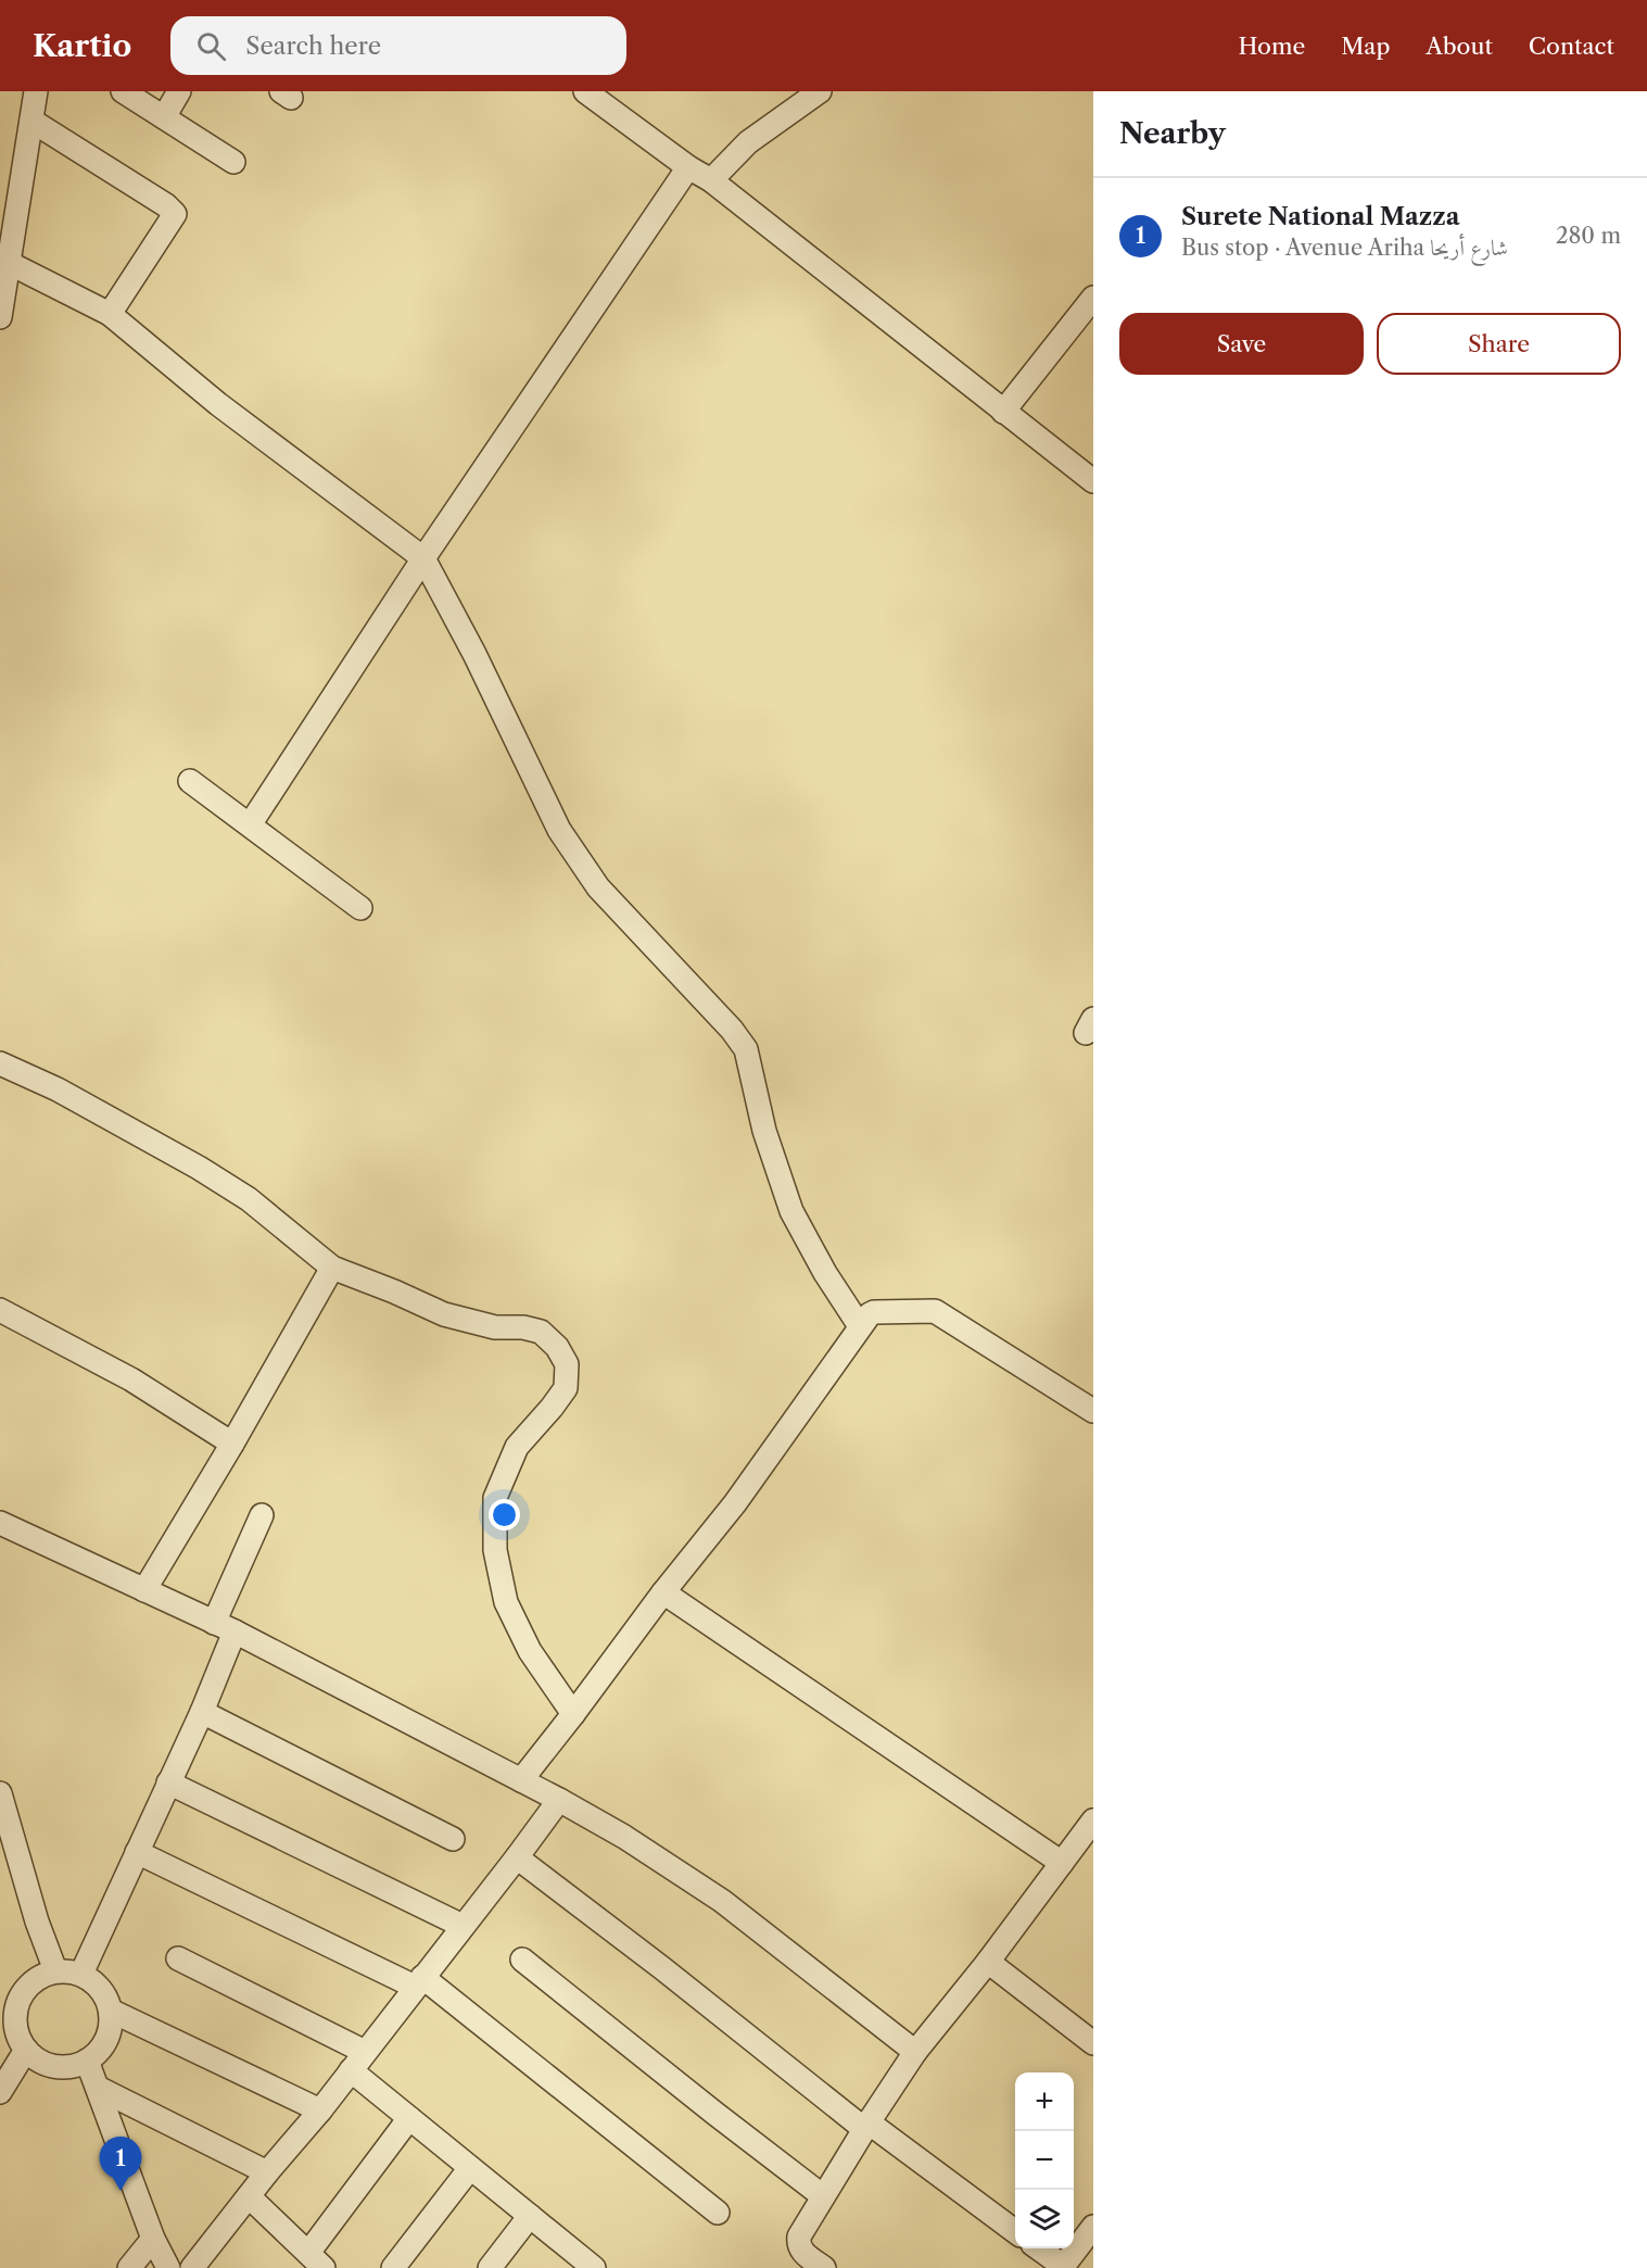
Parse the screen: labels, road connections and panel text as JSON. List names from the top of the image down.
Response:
{
  "page": {
    "header": "Kartio",
    "search": "Search here",
    "nav": [
      "Home",
      "Map",
      "About",
      "Contact"
    ],
    "heading": "Nearby",
    "list": [
      {
        "mark": "1",
        "name": "Surete National Mazza",
        "note": "Bus stop · Avenue Ariha شارع أريحا",
        "value": "280 m"
      }
    ],
    "buttons": ["Save", "Share"],
    "map_buttons": ["+", "−"],
    "pins": "1"
  }
}
